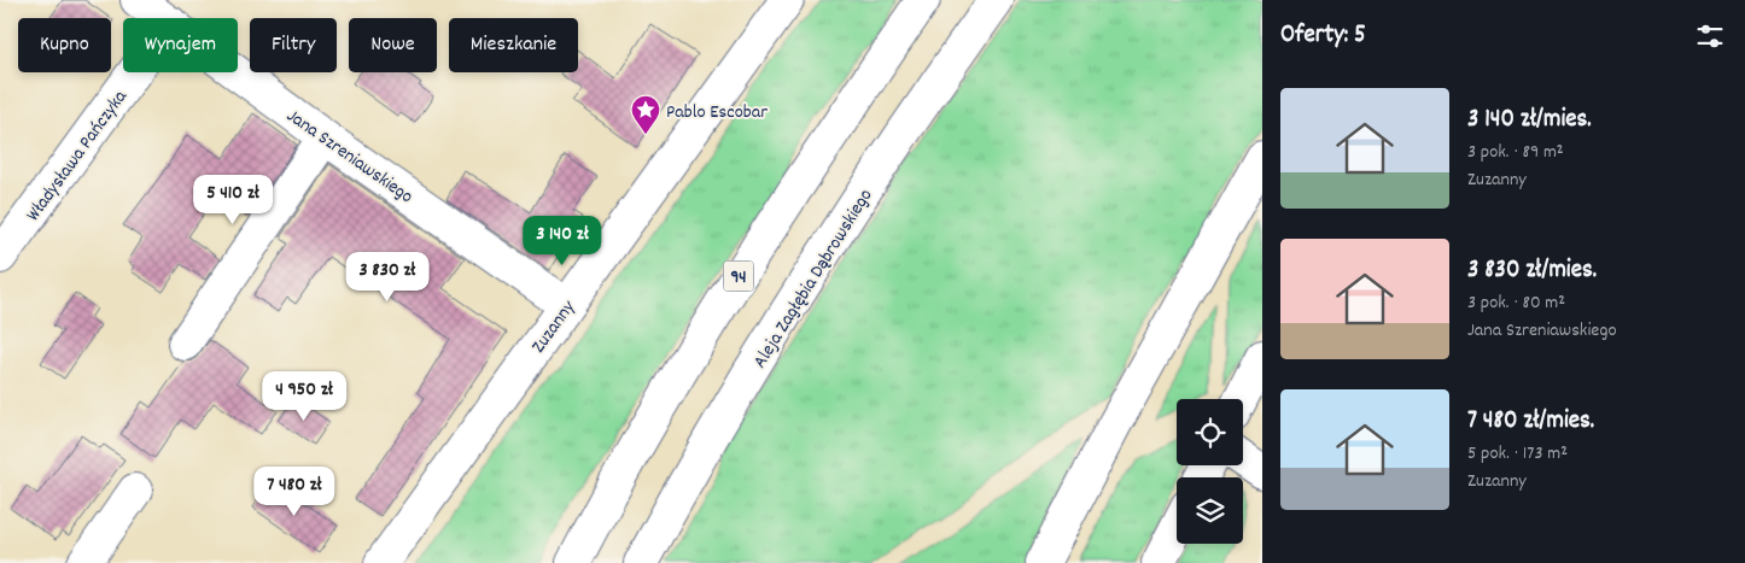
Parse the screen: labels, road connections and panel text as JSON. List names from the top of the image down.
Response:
{
  "streets": {
    "street": [
      "Władysława Pańczyka",
      "Jana Szreniawskiego",
      "94",
      "Aleja Zagłębia Dąbrowskiego",
      "Zuzanny"
    ]
  },
  "crossings": [
    ["Jana Szreniawskiego", "Zuzanny"]
  ],
  "places": {
    "place": ["Pablo Escobar"]
  },
  "page": {
    "heading": "Oferty: 5",
    "chip": [
      "Kupno",
      "Wynajem",
      "Filtry",
      "Nowe",
      "Mieszkanie"
    ],
    "list": [
      {
        "name": "3 140 zł/mies.",
        "note": "3 pok. · 89 m² · Zuzanny"
      },
      {
        "name": "3 830 zł/mies.",
        "note": "3 pok. · 80 m² · Jana Szreniawskiego"
      },
      {
        "name": "7 480 zł/mies.",
        "note": "5 pok. · 173 m² · Zuzanny"
      }
    ],
    "price": [
      "5 410 zł",
      "3 140 zł",
      "3 830 zł",
      "4 950 zł",
      "7 480 zł"
    ]
  }
}
